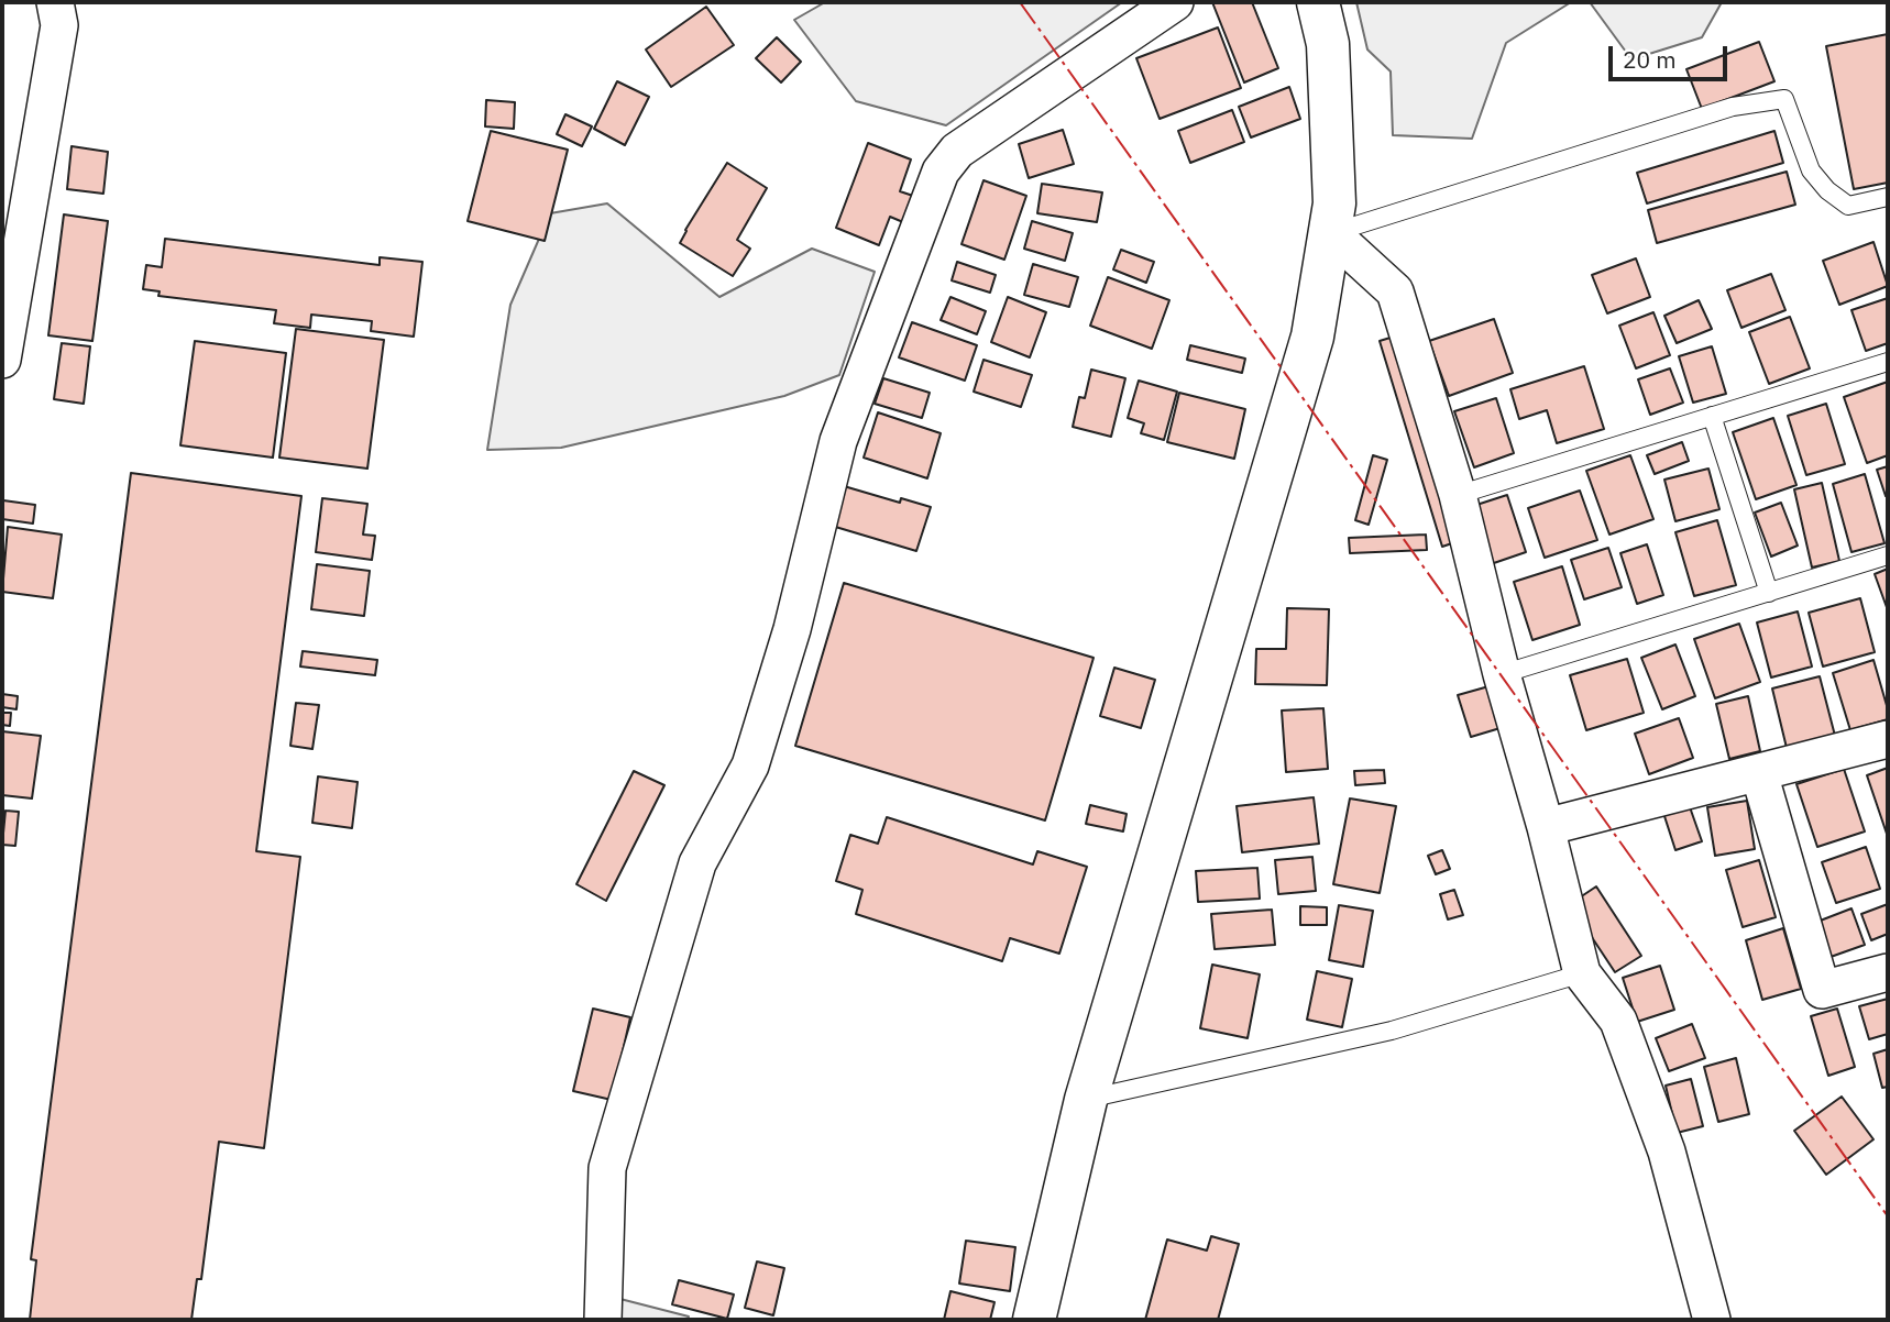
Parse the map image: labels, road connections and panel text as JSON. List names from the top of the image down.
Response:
{
  "scale_bar": "20 m"
}
